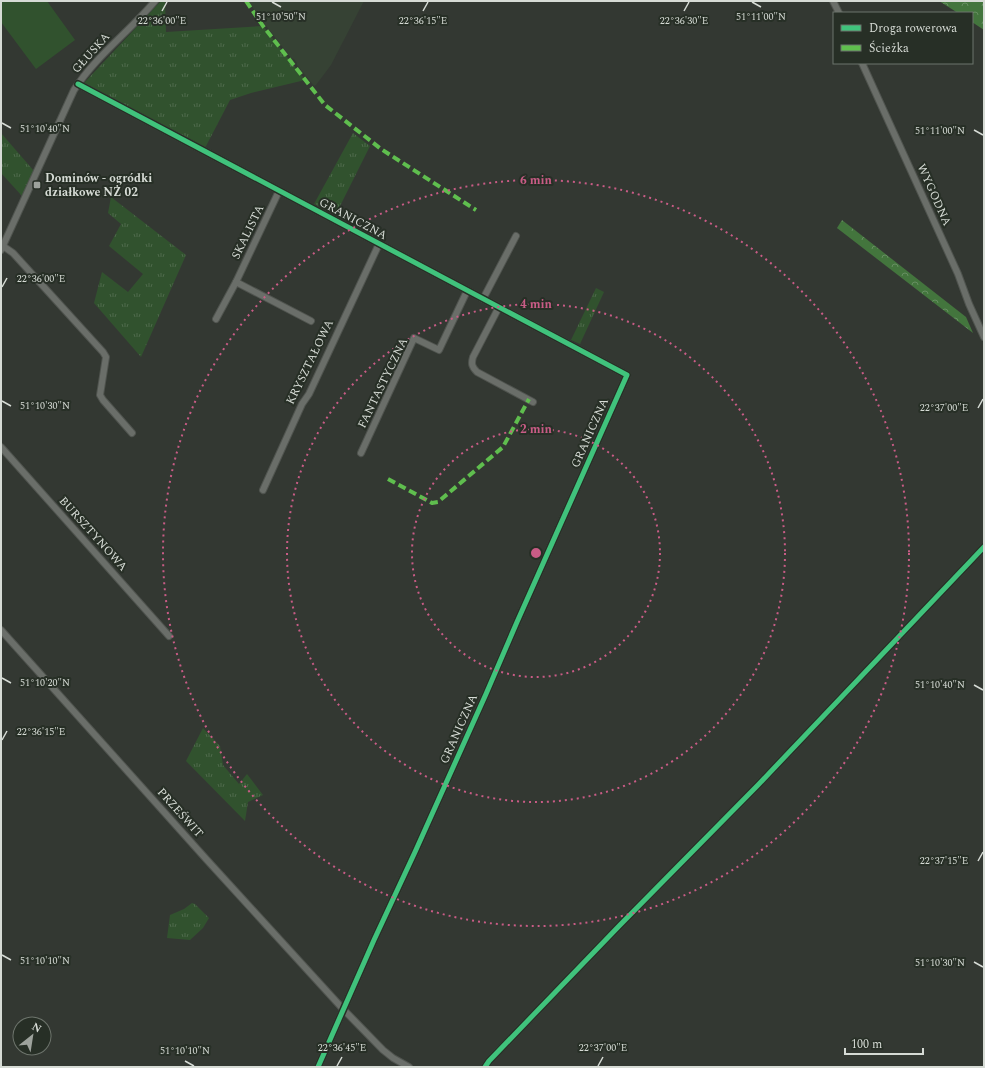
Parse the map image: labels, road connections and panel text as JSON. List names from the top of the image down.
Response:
{
  "streets": {
    "street": [
      "GŁUSKA",
      "WYGODNA",
      "GRANICZNA",
      "SKALISTA",
      "KRYSZTAŁOWA",
      "FANTASTYCZNA",
      "BURSZTYNOWA",
      "PRZEŚWIT"
    ]
  },
  "crossings": [
    ["GŁUSKA", "GRANICZNA"],
    ["GRANICZNA", "SKALISTA"],
    ["GRANICZNA", "KRYSZTAŁOWA"],
    ["GRANICZNA", "FANTASTYCZNA"],
    ["GRANICZNA", "PRZEŚWIT"]
  ],
  "places": {
    "transit": ["Dominów - ogródki działkowe NŻ 02"]
  },
  "legend": ["Droga rowerowa", "Ścieżka"],
  "scale_bar": "100 m",
  "north": "top right",
  "coordinates": [
    "51°10'50\"N",
    "51°11'00\"N",
    "22°36'00\"E",
    "22°36'15\"E",
    "22°36'30\"E",
    "51°10'40\"N",
    "51°10'30\"N",
    "22°37'00\"E",
    "51°10'20\"N",
    "22°37'15\"E",
    "51°10'10\"N",
    "22°36'45\"E"
  ],
  "rings": ["6 min", "4 min", "2 min"]
}
